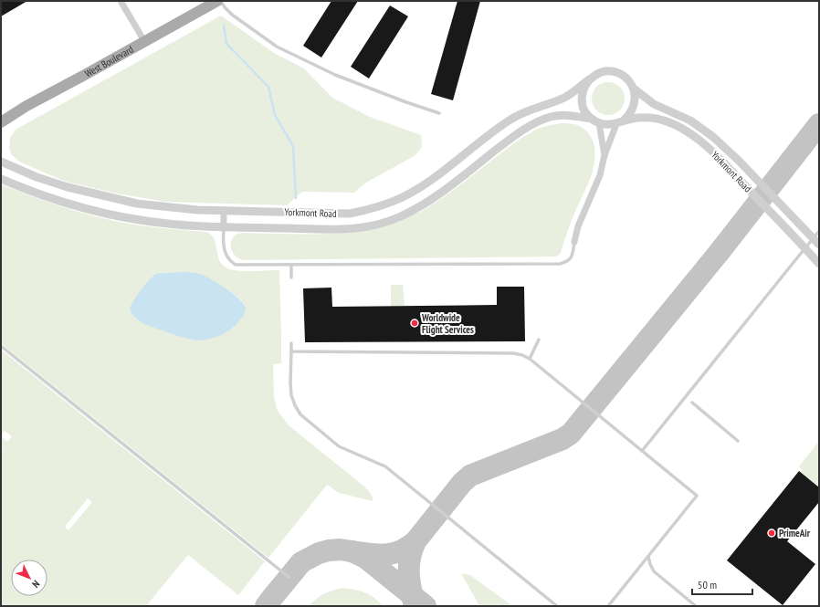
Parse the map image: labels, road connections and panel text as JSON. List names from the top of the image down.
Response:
{
  "streets": {
    "main road": ["West Boulevard"],
    "street": ["Yorkmont Road"]
  },
  "places": ["Worldwide Flight Services", "PrimeAir"],
  "scale_bar": "50 m",
  "north": "bottom right"
}
